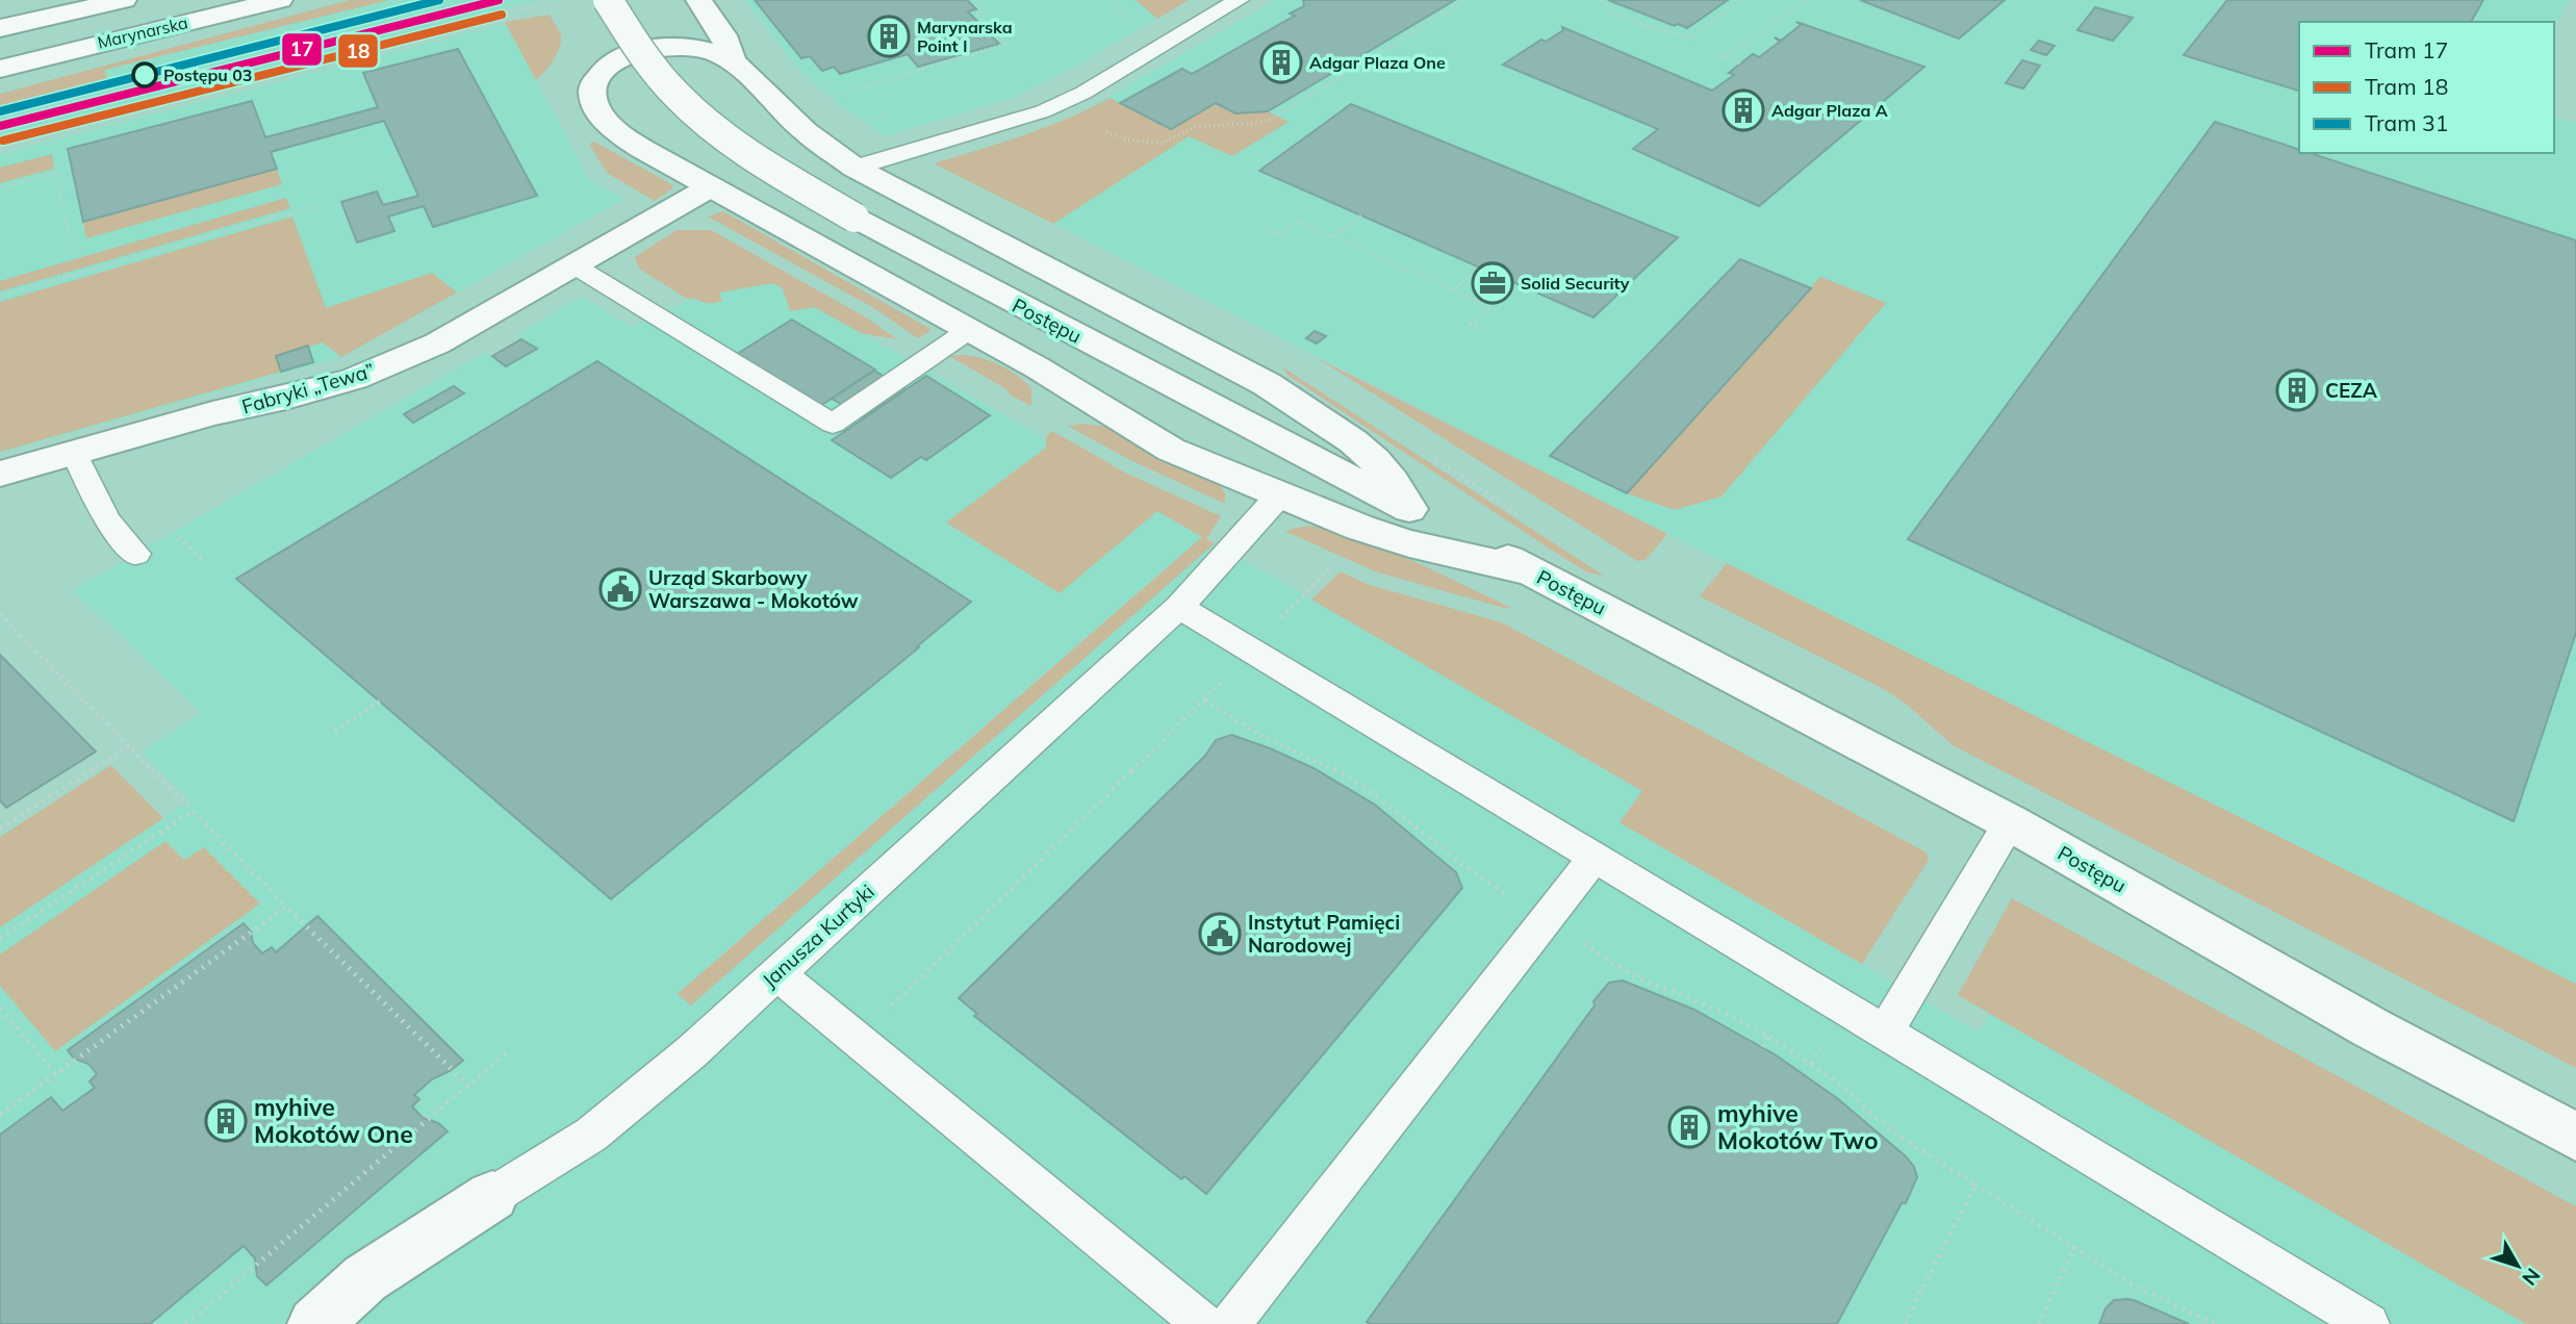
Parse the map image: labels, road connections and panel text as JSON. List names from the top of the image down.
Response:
{
  "streets": {
    "street": [
      "Marynarska",
      "Postępu",
      "Fabryki „Tewa”",
      "Janusza Kurtyki"
    ]
  },
  "places": {
    "building": [
      "Marynarska Point I",
      "Adgar Plaza One",
      "Adgar Plaza A",
      "CEZA",
      "myhive Mokotów One",
      "myhive Mokotów Two"
    ],
    "other": ["Postępu 03"],
    "office": ["Solid Security"],
    "public building": ["Urząd Skarbowy Warszawa - Mokotów", "Instytut Pamięci Narodowej"]
  },
  "lines": ["tram line 17", "tram line 31", "tram line 18"],
  "legend": ["Tram 17", "Tram 18", "Tram 31"],
  "north": "bottom right"
}
